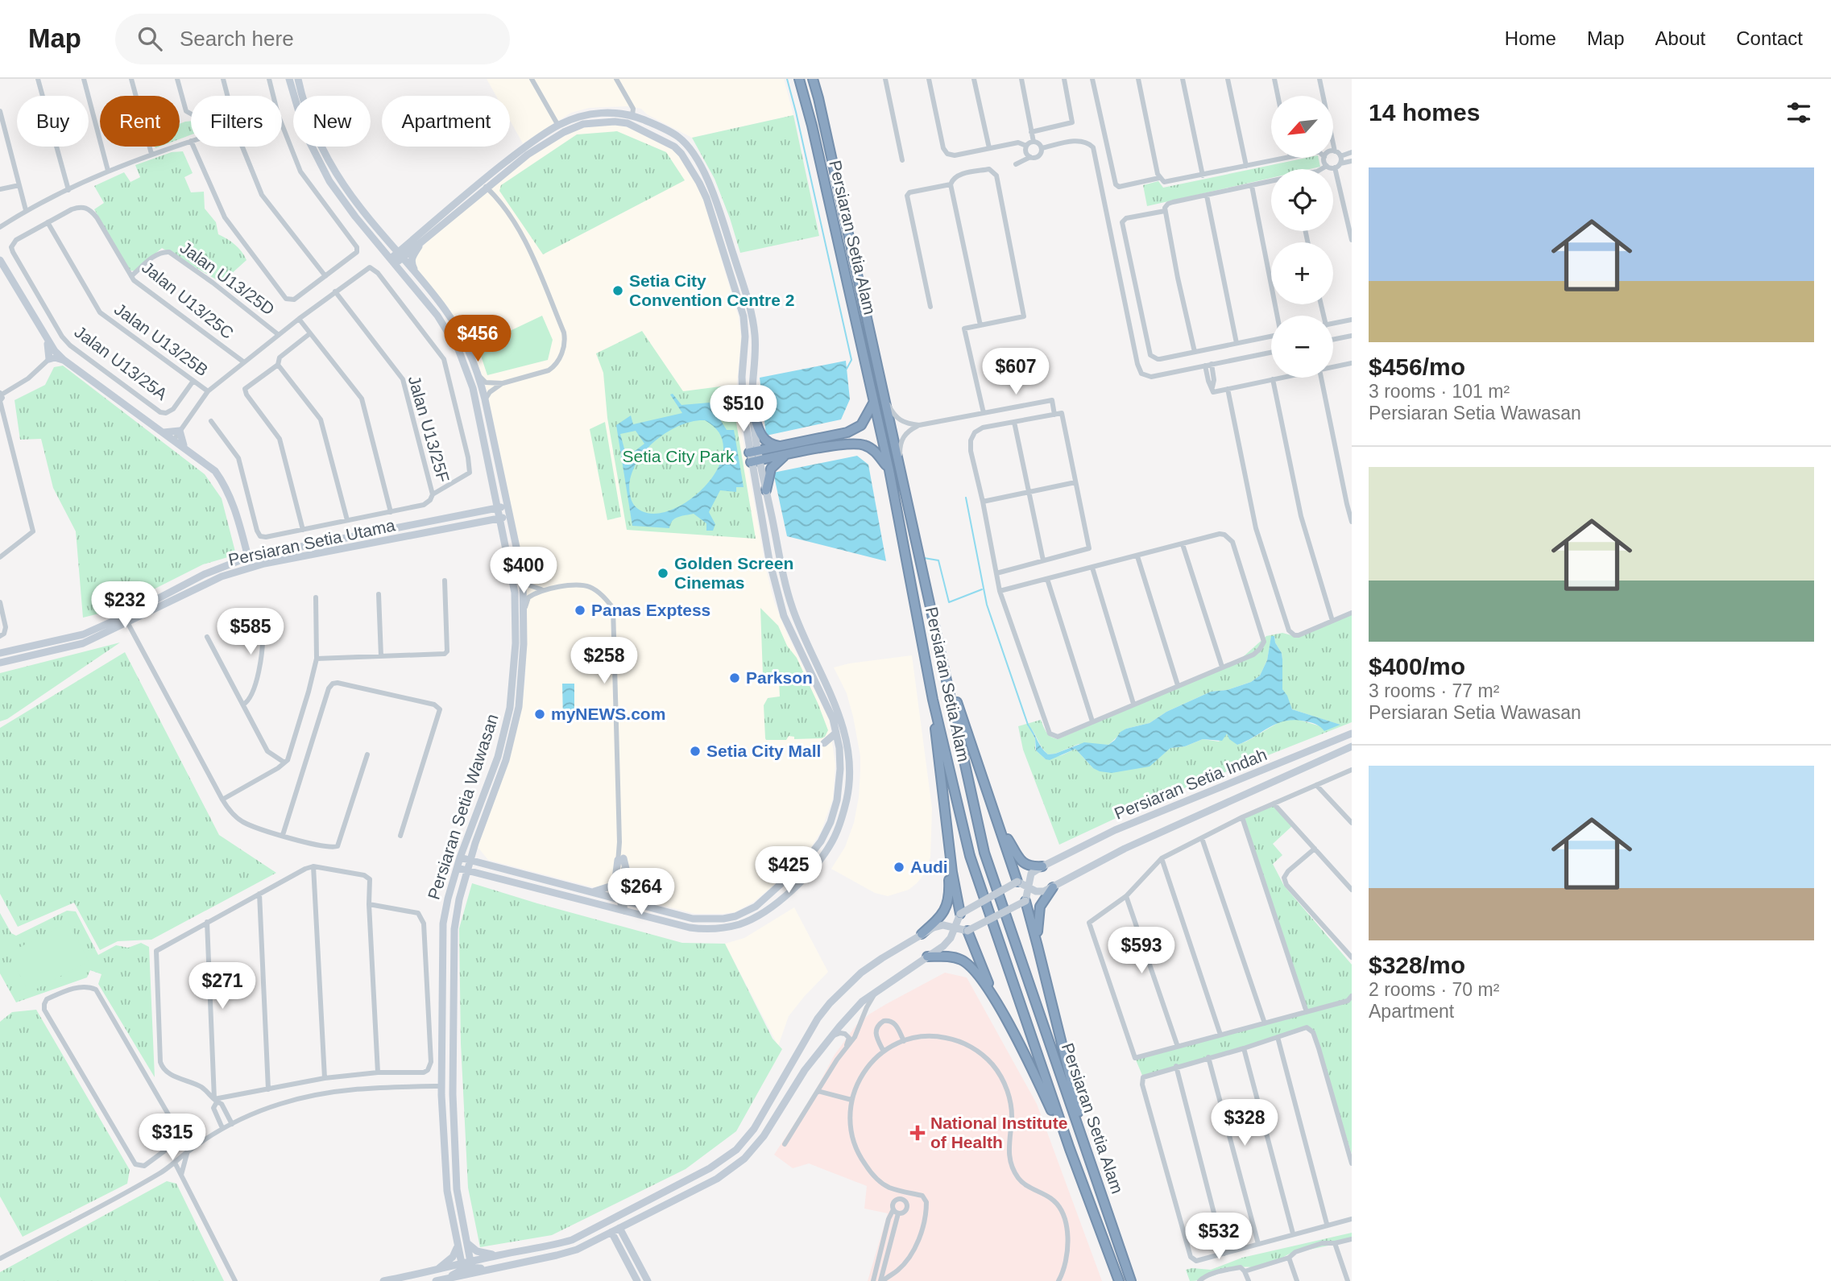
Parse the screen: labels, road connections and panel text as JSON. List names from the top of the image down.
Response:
{
  "streets": {
    "highway": ["Persiaran Setia Alam"],
    "street": [
      "Jalan U13/25D",
      "Jalan U13/25C",
      "Jalan U13/25B",
      "Jalan U13/25A",
      "Jalan U13/25F",
      "Persiaran Setia Utama",
      "Persiaran Setia Indah",
      "Persiaran Setia Wawasan"
    ]
  },
  "crossings": [
    ["Jalan U13/25D", "Jalan U13/25C"],
    ["Jalan U13/25C", "Jalan U13/25B"],
    ["Jalan U13/25C", "Jalan U13/25A"],
    ["Jalan U13/25B", "Jalan U13/25A"],
    ["Persiaran Setia Utama", "Persiaran Setia Wawasan"]
  ],
  "parks": ["Setia City Park"],
  "places": {
    "other": [
      "Setia City Convention Centre 2",
      "Golden Screen Cinemas",
      "Panas Exptess",
      "Parkson",
      "myNEWS.com",
      "Setia City Mall",
      "Audi"
    ],
    "health": ["National Institute of Health"]
  },
  "north": "bottom left",
  "page": {
    "header": "Map",
    "search": "Search here",
    "nav": [
      "Home",
      "Map",
      "About",
      "Contact"
    ],
    "heading": "14 homes",
    "map_buttons": ["+", "−"],
    "chip": [
      "Buy",
      "Rent",
      "Filters",
      "New",
      "Apartment"
    ],
    "list": [
      {
        "name": "$456/mo",
        "note": "3 rooms · 101 m² · Persiaran Setia Wawasan"
      },
      {
        "name": "$400/mo",
        "note": "3 rooms · 77 m² · Persiaran Setia Wawasan"
      },
      {
        "name": "$328/mo",
        "note": "2 rooms · 70 m² · Apartment"
      }
    ],
    "price": [
      "$456",
      "$607",
      "$510",
      "$400",
      "$232",
      "$585",
      "$258",
      "$425",
      "$264",
      "$593",
      "$271",
      "$328",
      "$315",
      "$532"
    ]
  }
}
